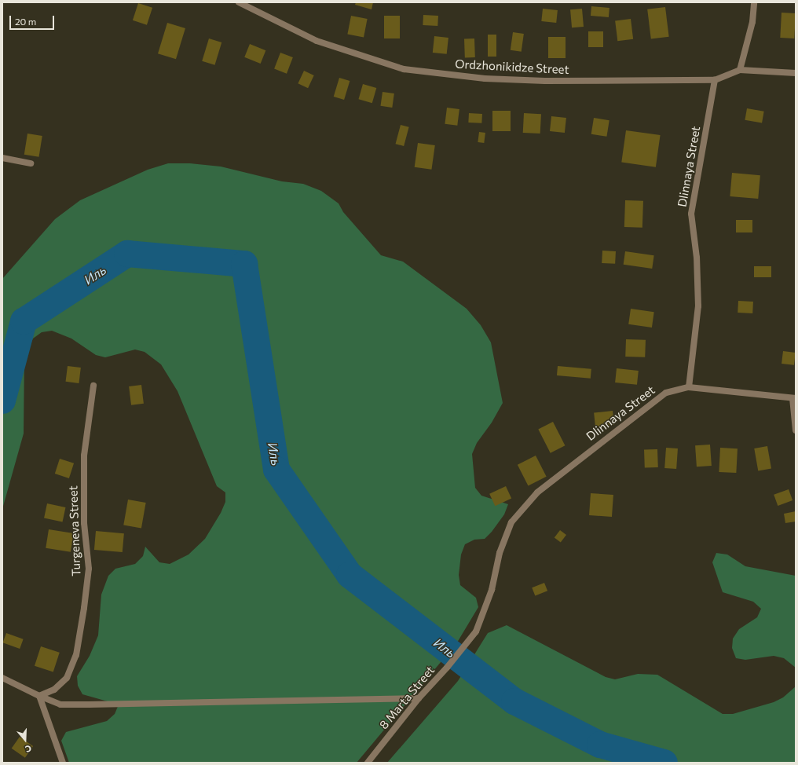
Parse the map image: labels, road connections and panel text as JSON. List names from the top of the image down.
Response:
{
  "streets": {
    "street": [
      "Ordzhonikidze Street",
      "Dlinnaya Street",
      "Turgeneva Street",
      "8 Marta Street"
    ]
  },
  "crossings": [
    ["Ordzhonikidze Street", "Dlinnaya Street"],
    ["Dlinnaya Street", "8 Marta Street"]
  ],
  "water": ["Иль"],
  "scale_bar": "20 m",
  "north": "bottom"
}
